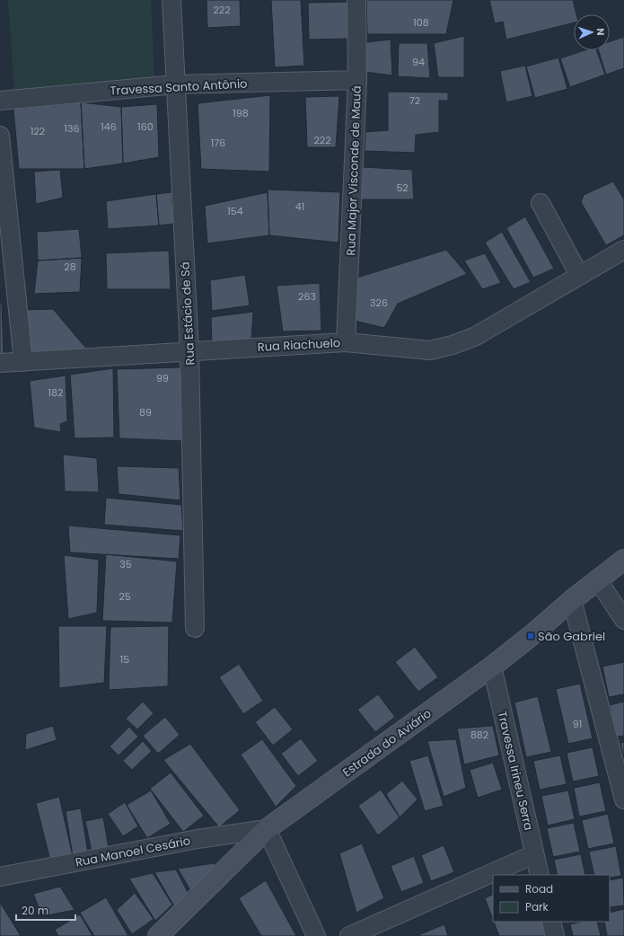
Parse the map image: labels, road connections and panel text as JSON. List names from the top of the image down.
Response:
{
  "streets": {
    "street": [
      "Travessa Santo Antônio",
      "Rua Major Visconde de Mauá",
      "Rua Estácio de Sá",
      "Rua Riachuelo",
      "Estrada do Aviário",
      "Travessa Irineu Serra",
      "Rua Manoel Cesário"
    ]
  },
  "crossings": [
    ["Travessa Santo Antônio", "Rua Major Visconde de Mauá"],
    ["Travessa Santo Antônio", "Rua Estácio de Sá"],
    ["Rua Major Visconde de Mauá", "Rua Riachuelo"],
    ["Rua Estácio de Sá", "Rua Riachuelo"],
    ["Estrada do Aviário", "Travessa Irineu Serra"],
    ["Estrada do Aviário", "Rua Manoel Cesário"]
  ],
  "places": {
    "transit": ["São Gabriel"]
  },
  "house_numbers": [
    "222",
    "108",
    "94",
    "72",
    "198",
    "146",
    "160",
    "136",
    "122",
    "222",
    "176",
    "52",
    "41",
    "154",
    "28",
    "263",
    "326",
    "99",
    "182",
    "89",
    "35",
    "25",
    "15",
    "91",
    "882"
  ],
  "legend": ["Road", "Park"],
  "scale_bar": "20 m",
  "north": "right"
}
